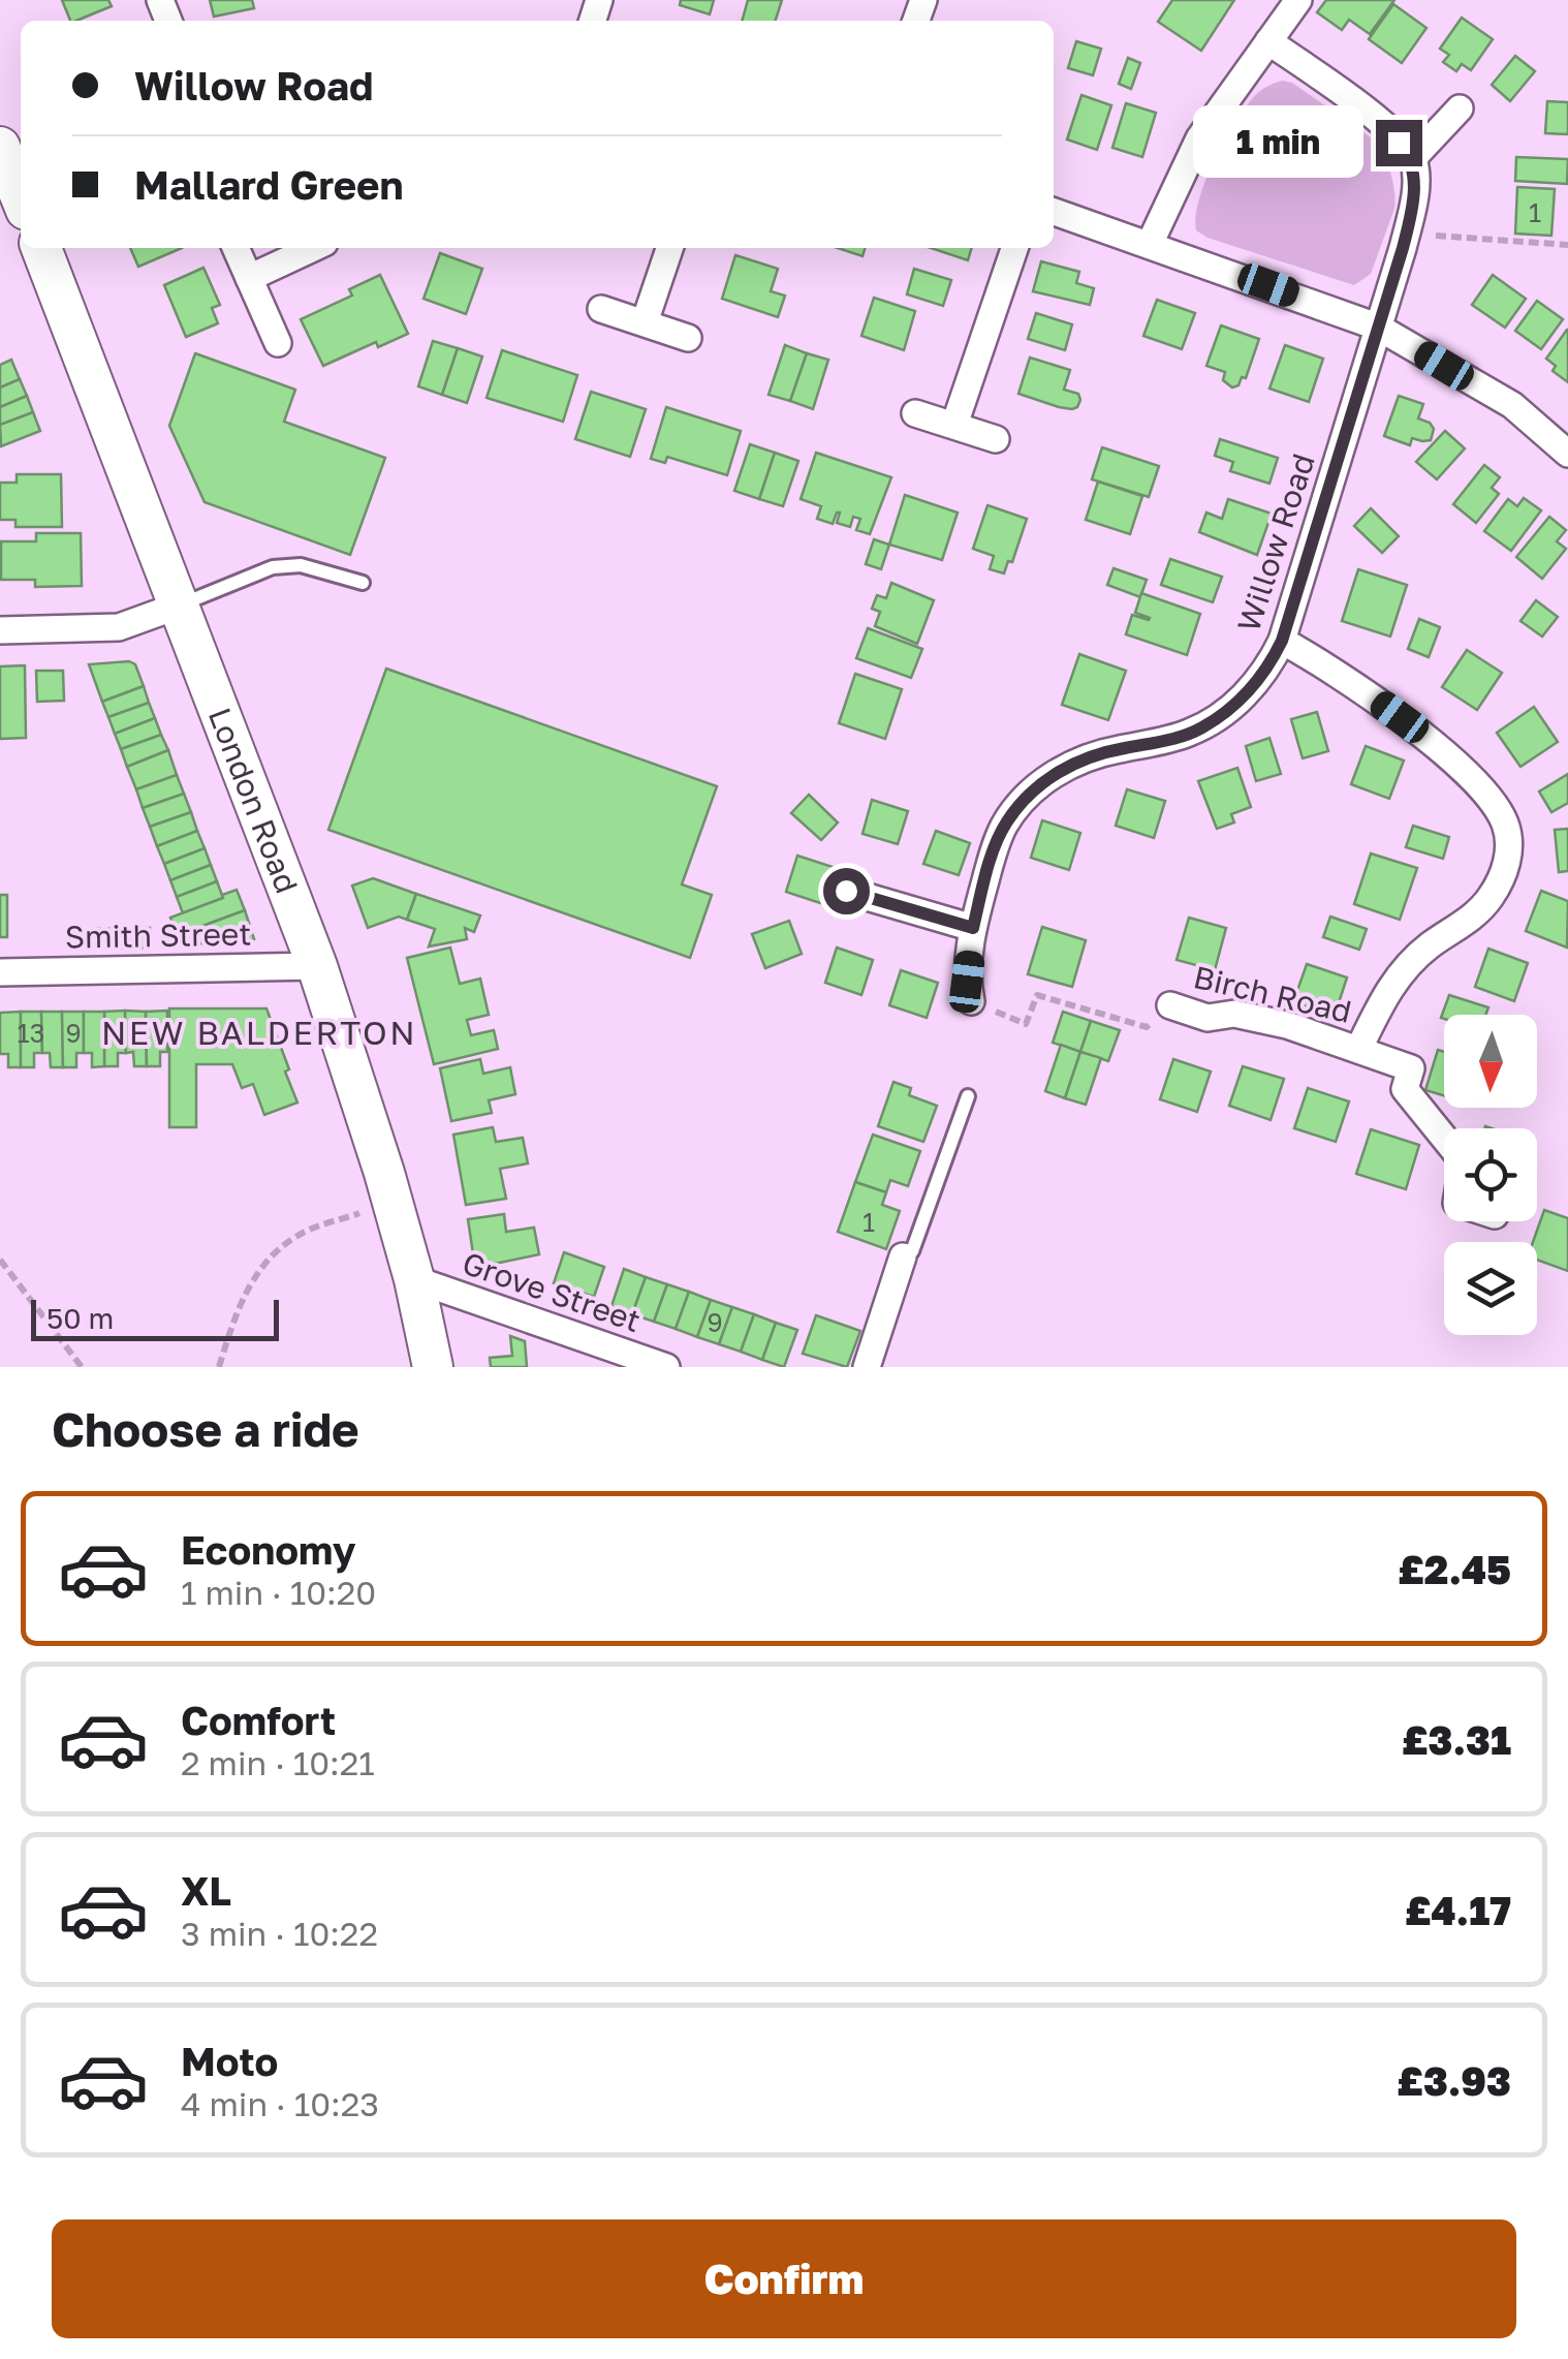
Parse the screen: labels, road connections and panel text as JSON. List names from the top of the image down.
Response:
{
  "streets": {
    "main road": ["London Road"],
    "street": [
      "Willow Road",
      "Smith Street",
      "Birch Road",
      "Grove Street"
    ]
  },
  "crossings": [
    ["Willow Road", "Birch Road"],
    ["London Road", "Smith Street"],
    ["London Road", "Grove Street"]
  ],
  "districts": ["NEW BALDERTON"],
  "house_numbers": [
    "1",
    "13",
    "9",
    "1",
    "9"
  ],
  "scale_bar": "50 m",
  "north": "bottom",
  "page": {
    "banner": ["Willow Road", "Mallard Green"],
    "bubble": "1 min",
    "scale": "50 m",
    "heading": "Choose a ride",
    "list": [
      {
        "name": "Economy",
        "note": "1 min · 10:20",
        "value": "£2.45"
      },
      {
        "name": "Comfort",
        "note": "2 min · 10:21",
        "value": "£3.31"
      },
      {
        "name": "XL",
        "note": "3 min · 10:22",
        "value": "£4.17"
      },
      {
        "name": "Moto",
        "note": "4 min · 10:23",
        "value": "£3.93"
      }
    ],
    "buttons": "Confirm"
  }
}
